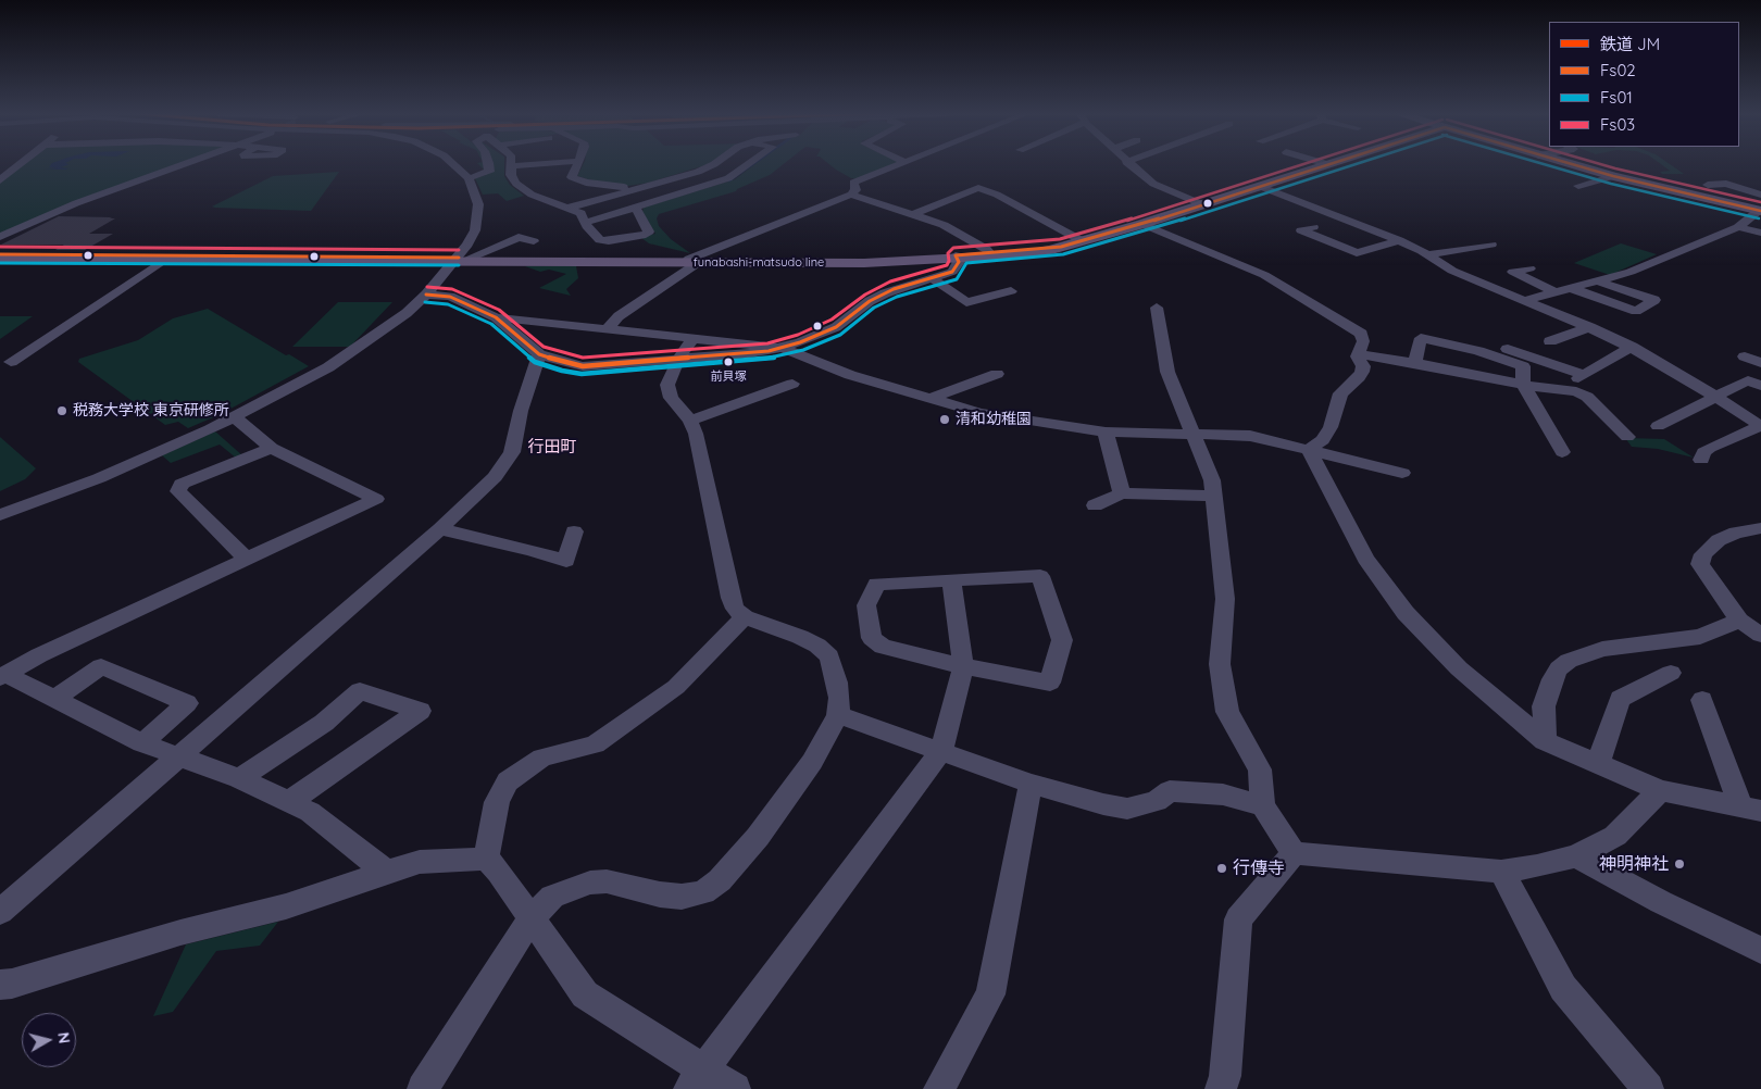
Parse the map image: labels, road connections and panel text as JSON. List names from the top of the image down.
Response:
{
  "streets": {
    "main road": ["funabashi-matsudo line"]
  },
  "districts": ["行田町"],
  "places": [
    "前貝塚",
    "税務大学校 東京研修所",
    "清和幼稚園",
    "神明神社",
    "行傳寺"
  ],
  "lines": ["transit line Fs02", "transit line Fs01", "transit line Fs03"],
  "legend": [
    "鉄道 JM",
    "Fs02",
    "Fs01",
    "Fs03"
  ],
  "north": "right"
}
